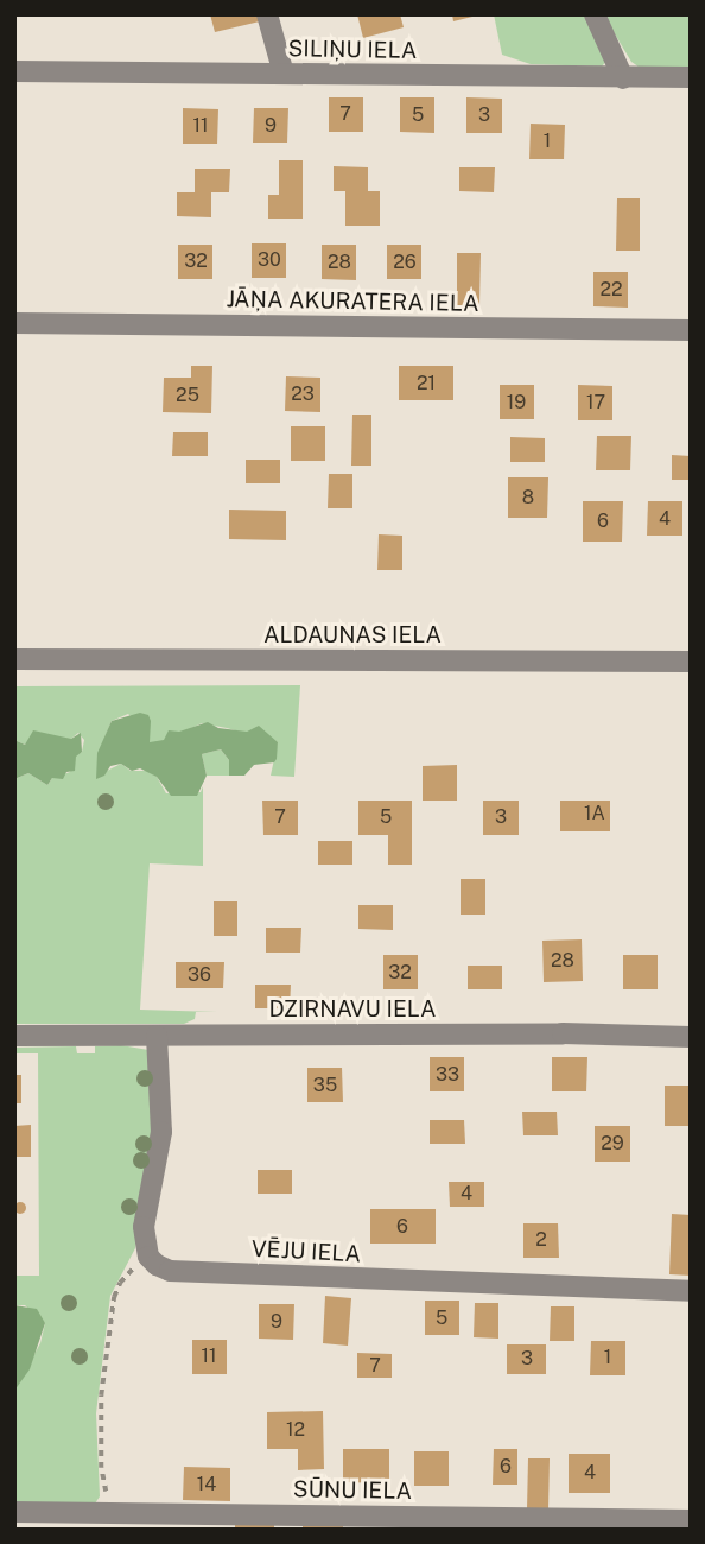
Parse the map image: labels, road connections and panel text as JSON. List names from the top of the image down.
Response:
{
  "streets": {
    "street": [
      "SILIŅU IELA",
      "JĀŅA AKURATERA IELA",
      "ALDAUNAS IELA",
      "DZIRNAVU IELA",
      "VĒJU IELA",
      "SŪNU IELA"
    ]
  },
  "house_numbers": [
    "7",
    "5",
    "3",
    "11",
    "9",
    "1",
    "30",
    "32",
    "28",
    "26",
    "22",
    "21",
    "23",
    "25",
    "19",
    "17",
    "8",
    "4",
    "6",
    "1A",
    "7",
    "5",
    "3",
    "28",
    "32",
    "36",
    "33",
    "35",
    "29",
    "4",
    "6",
    "2",
    "5",
    "9",
    "11",
    "1",
    "3",
    "7",
    "12",
    "6",
    "4",
    "14"
  ]
}
